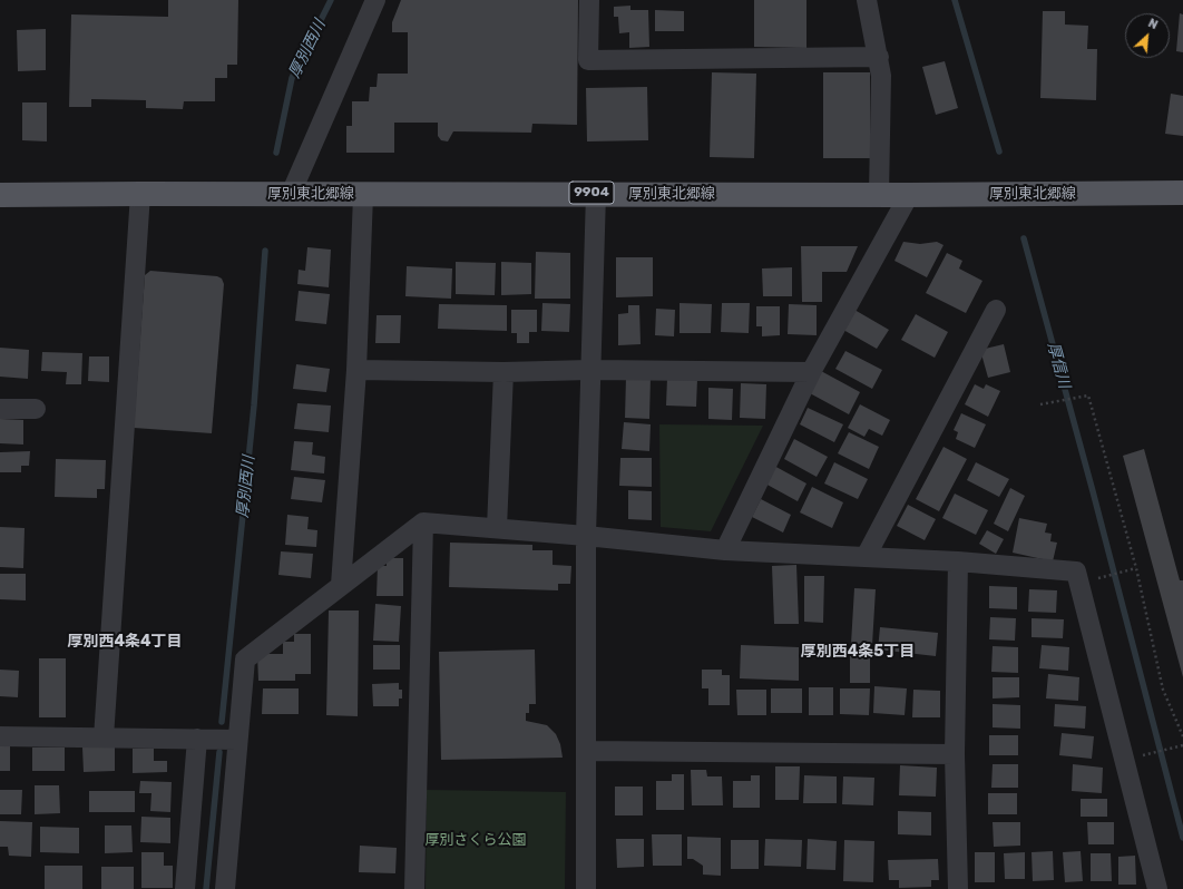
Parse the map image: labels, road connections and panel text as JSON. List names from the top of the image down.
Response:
{
  "streets": {
    "main road": ["9904", "厚別東北郷線"]
  },
  "districts": ["厚別西4条4丁目", "厚別西4条5丁目"],
  "water": ["厚別西川", "厚信川"],
  "parks": ["厚別さくら公園"],
  "north": "top right"
}
